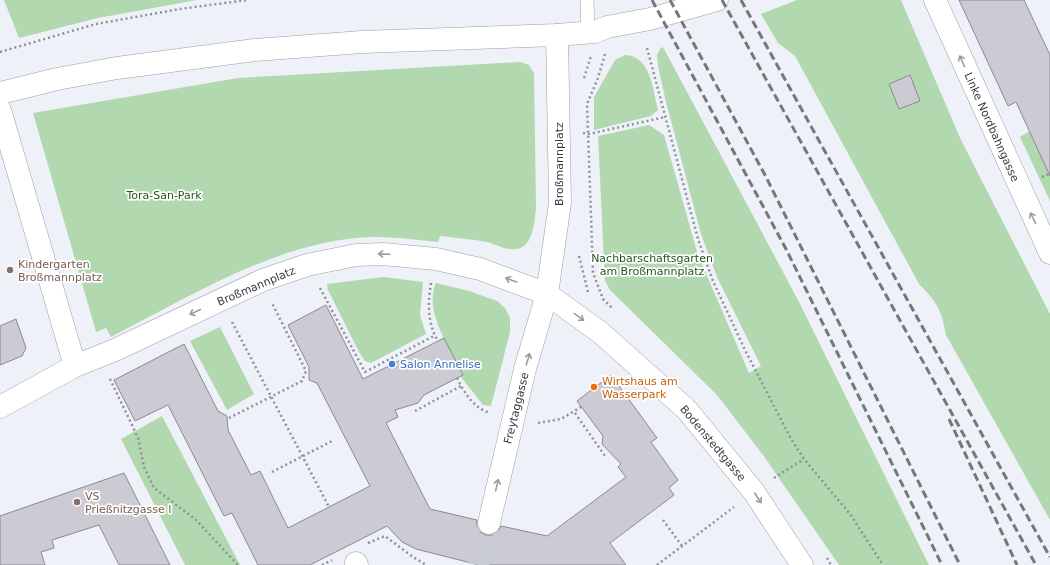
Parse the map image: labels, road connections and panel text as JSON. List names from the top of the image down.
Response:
{
  "streets": {
    "street": [
      "Linke Nordbahngasse",
      "Broßmannplatz",
      "Freytaggasse",
      "Bodenstedtgasse"
    ]
  },
  "crossings": [
    ["Broßmannplatz", "Freytaggasse"],
    ["Broßmannplatz", "Bodenstedtgasse"],
    ["Freytaggasse", "Bodenstedtgasse"]
  ],
  "one_way": [
    "Linke Nordbahngasse",
    "Broßmannplatz",
    "Freytaggasse",
    "Bodenstedtgasse"
  ],
  "parks": ["Tora-San-Park", "Nachbarschaftsgarten am Broßmannplatz"],
  "places": [
    "Kindergarten Broßmannplatz",
    "Salon Annelise",
    "Wirtshaus am Wasserpark",
    "VS Prießnitzgasse I"
  ]
}
